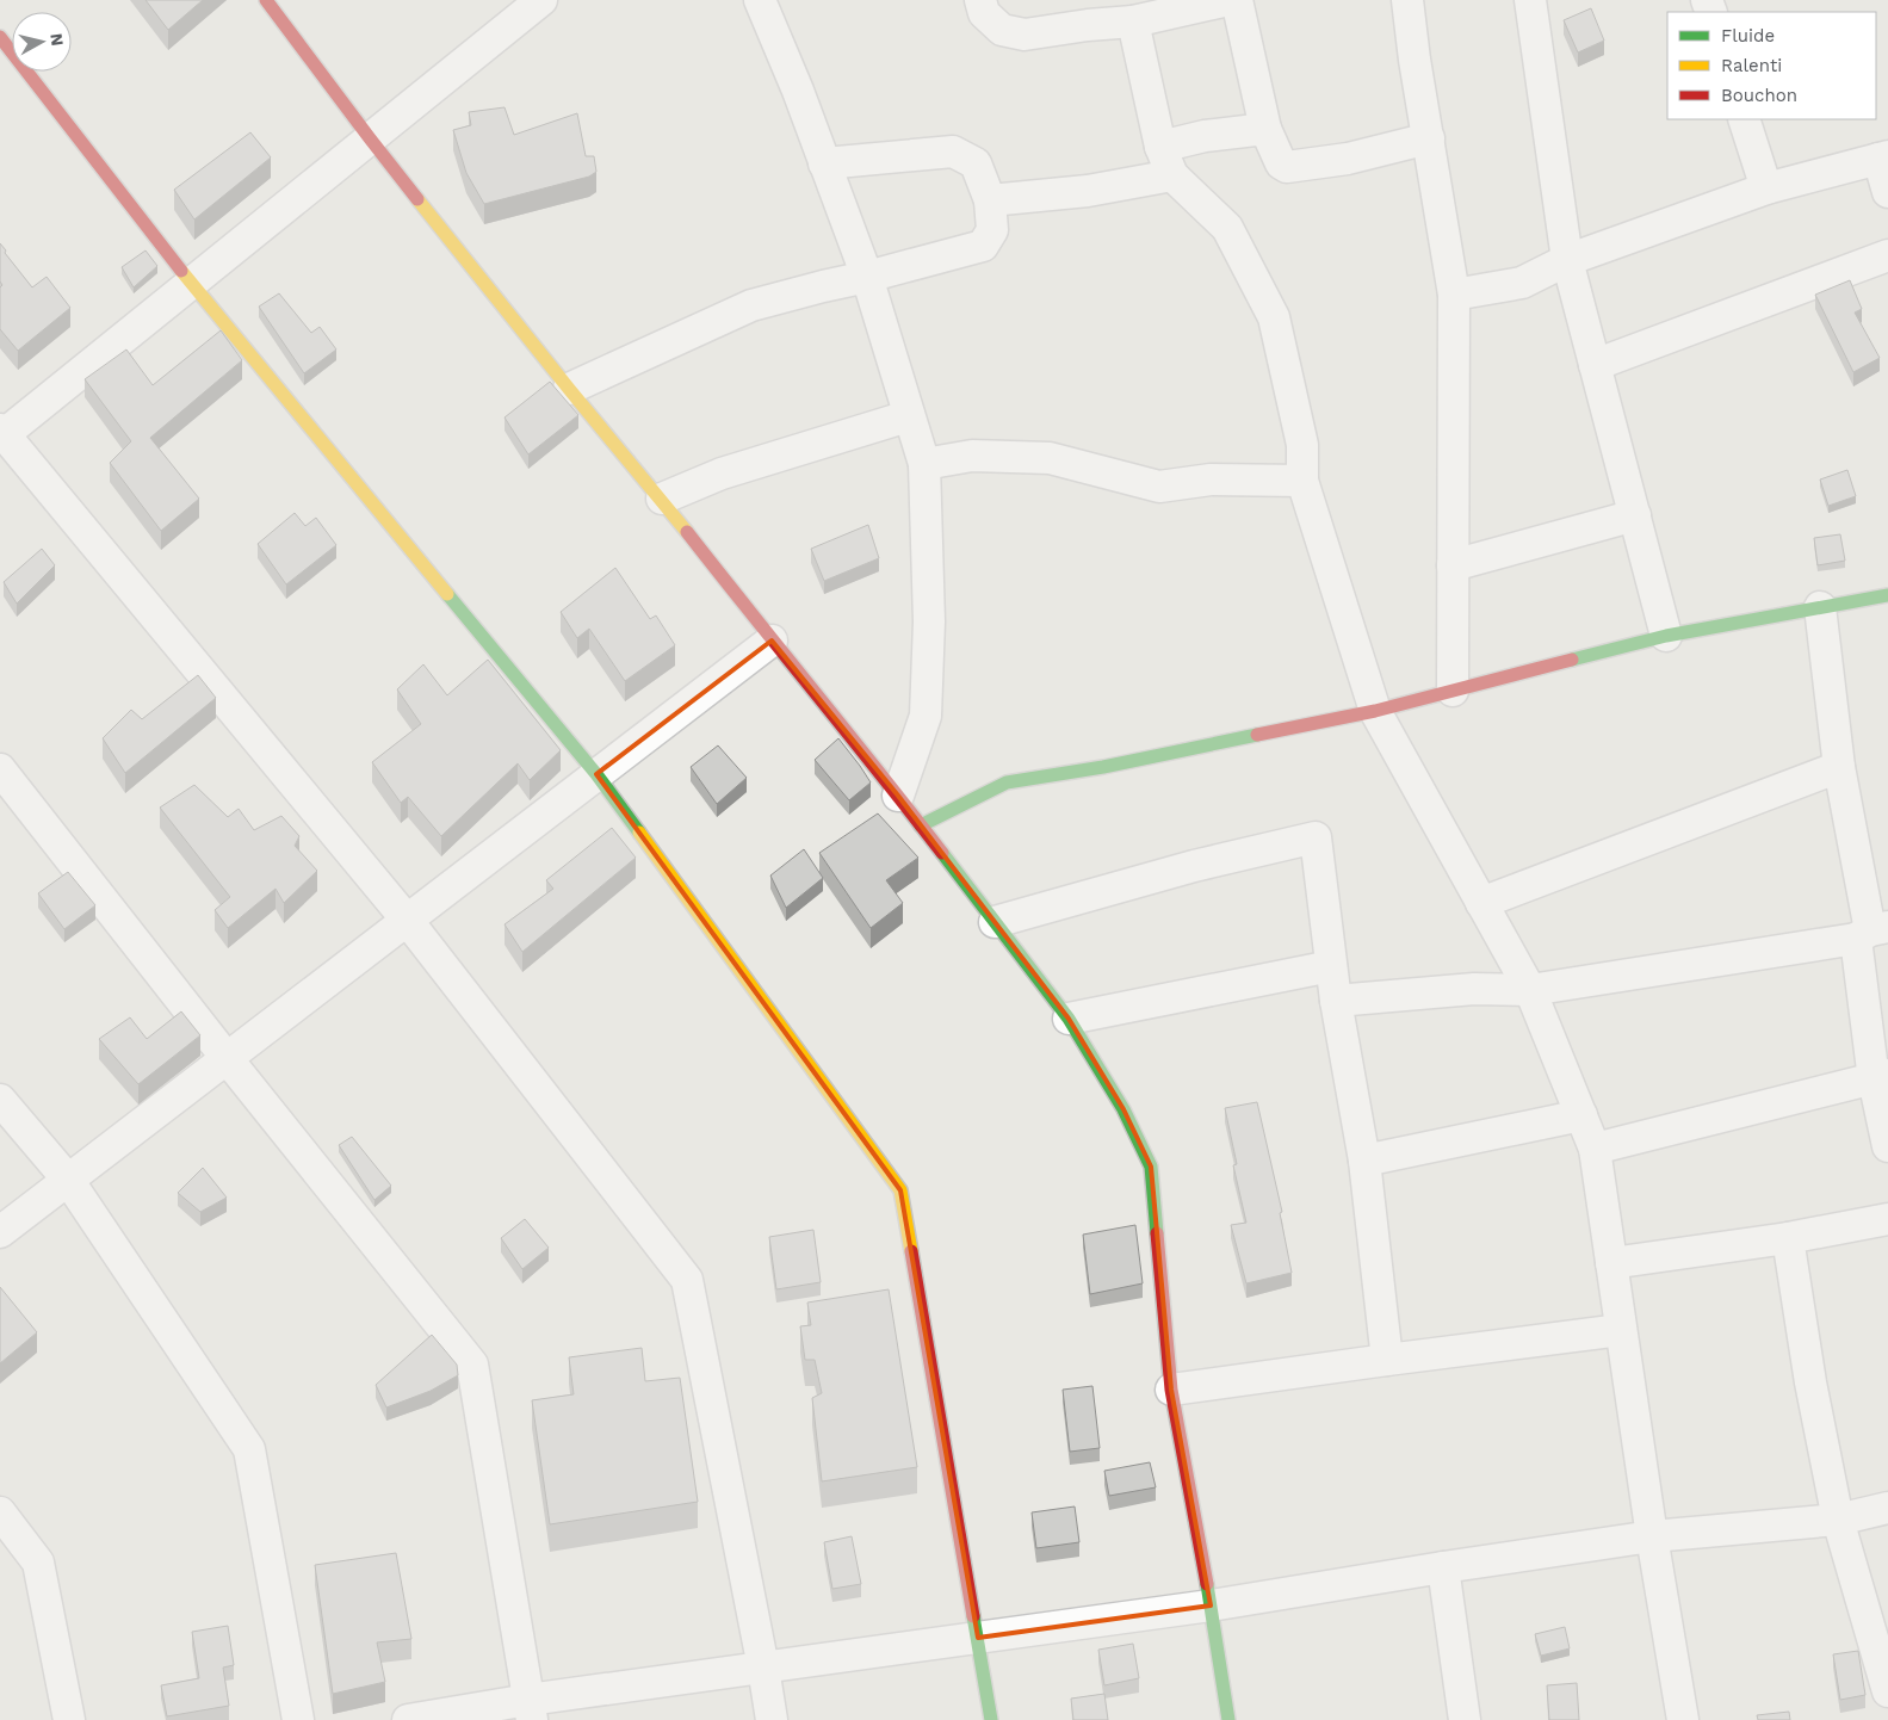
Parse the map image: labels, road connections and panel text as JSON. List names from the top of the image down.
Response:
{
  "legend": ["Fluide", "Ralenti", "Bouchon"],
  "north": "right"
}
